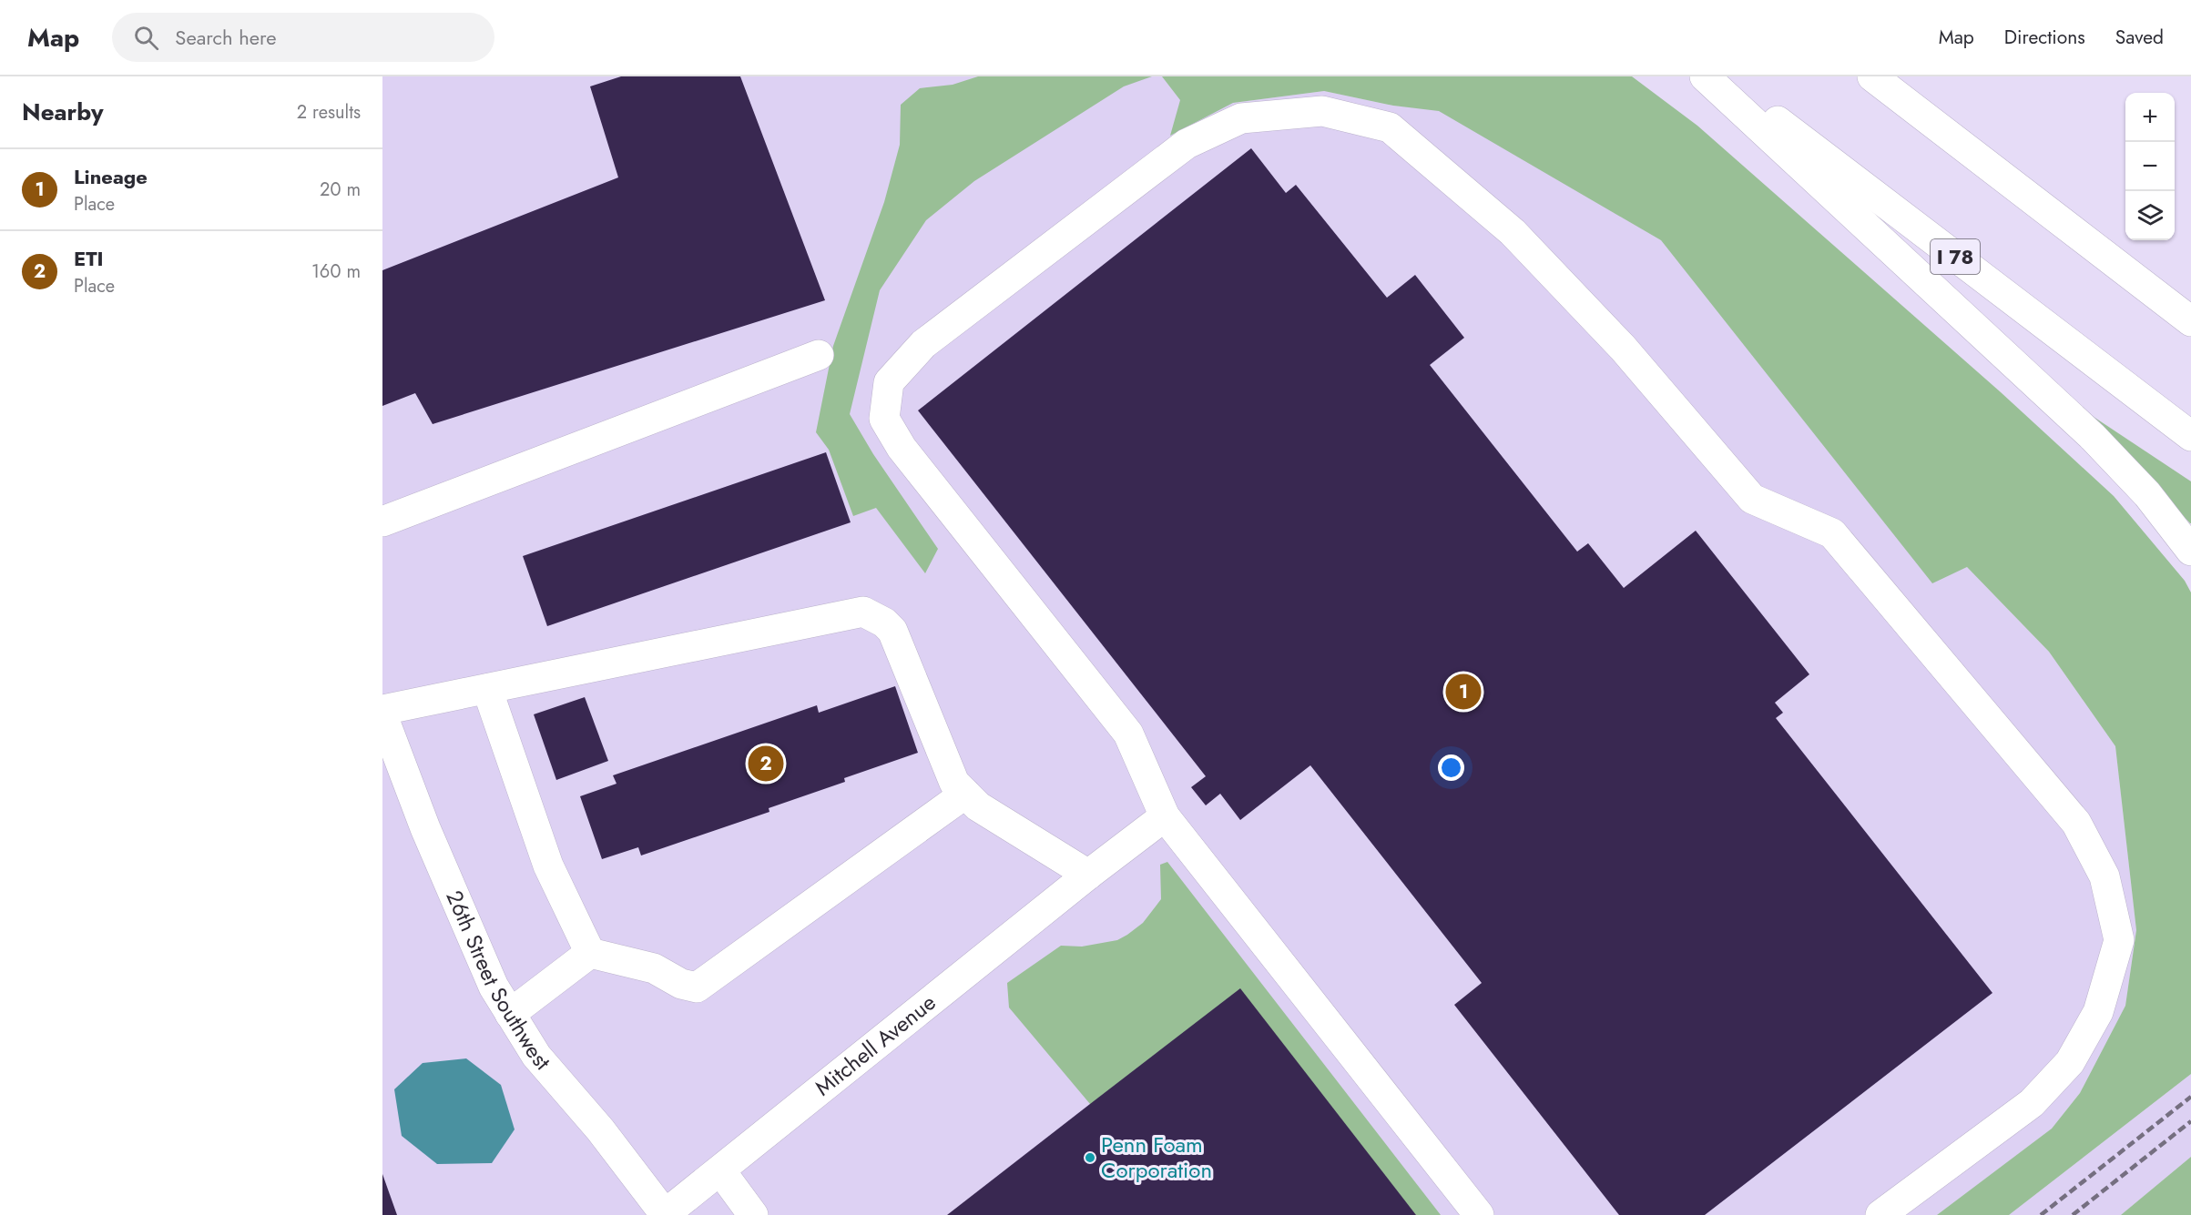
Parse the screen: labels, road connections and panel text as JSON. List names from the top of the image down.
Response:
{
  "streets": {
    "main road": ["I 78", "26th Street Southwest", "Mitchell Avenue"]
  },
  "crossings": [
    ["26th Street Southwest", "Mitchell Avenue"]
  ],
  "places": ["Penn Foam Corporation"],
  "page": {
    "header": "Map",
    "search": "Search here",
    "nav": ["Map", "Directions", "Saved"],
    "heading": ["Nearby", "2 results"],
    "map_buttons": ["+", "−"],
    "list": [
      {
        "mark": "1",
        "name": "Lineage",
        "note": "Place",
        "value": "20 m"
      },
      {
        "mark": "2",
        "name": "ETI",
        "note": "Place",
        "value": "160 m"
      }
    ],
    "pins": ["1", "2"]
  }
}
